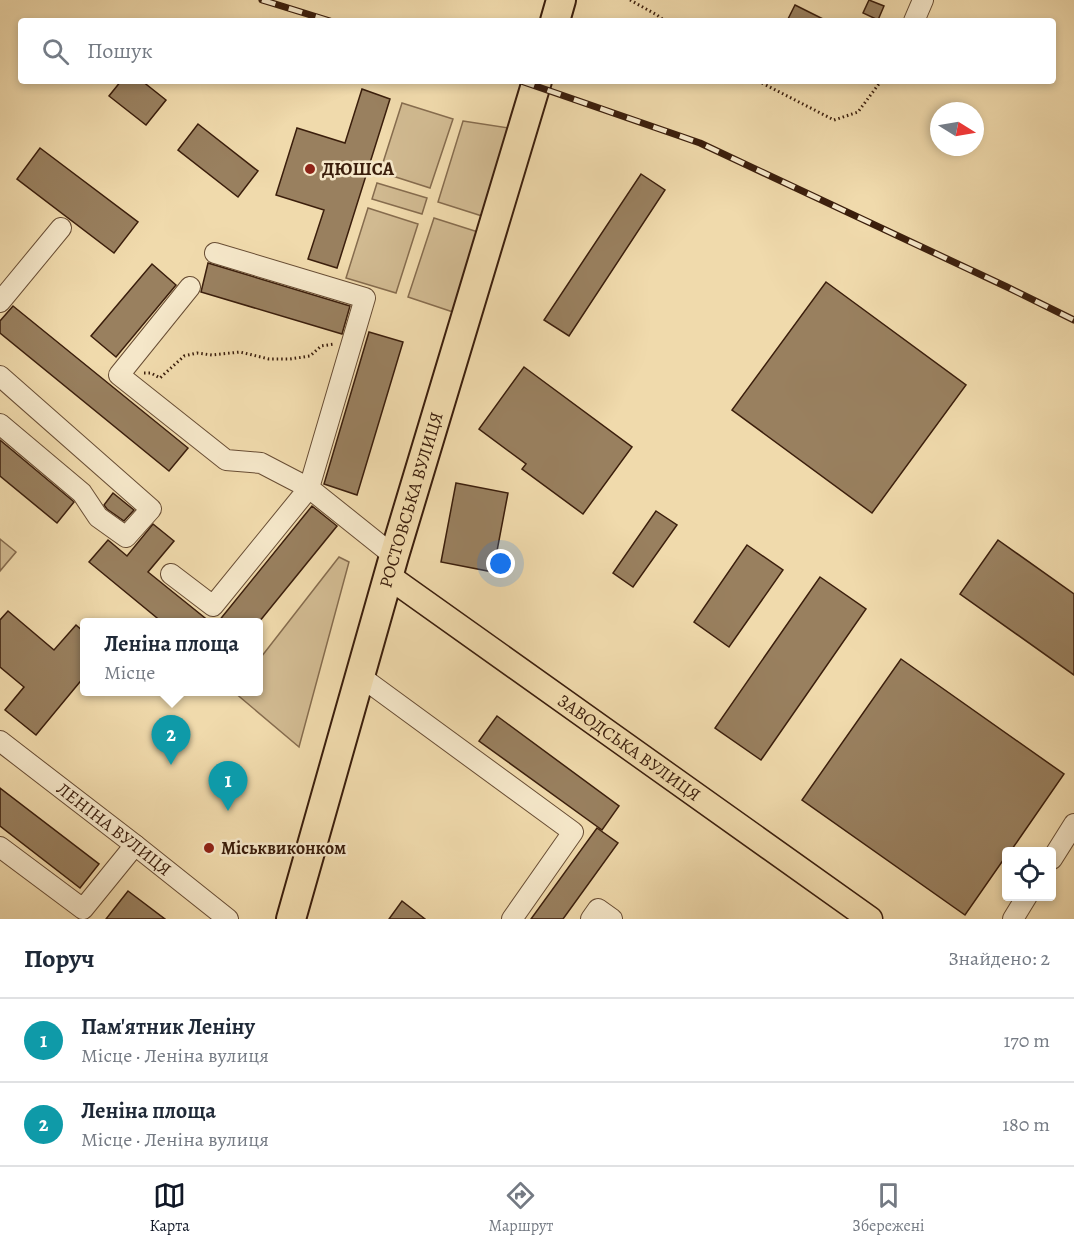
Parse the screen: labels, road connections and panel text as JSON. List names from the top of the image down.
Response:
{
  "streets": {
    "highway": ["РОСТОВСЬКА ВУЛИЦЯ"],
    "main road": ["ЗАВОДСЬКА ВУЛИЦЯ"],
    "street": ["ЛЕНІНА ВУЛИЦЯ"]
  },
  "crossings": [
    ["РОСТОВСЬКА ВУЛИЦЯ", "ЗАВОДСЬКА ВУЛИЦЯ"]
  ],
  "places": ["ДЮШСА", "Міськвиконком"],
  "north": "right",
  "page": {
    "search": "Пошук",
    "popup": ["Леніна площа", "Місце"],
    "pins": ["2", "1"],
    "heading": ["Поруч", "Знайдено: 2"],
    "list": [
      {
        "mark": "1",
        "name": "Пам'ятник Леніну",
        "note": "Місце · Леніна вулиця",
        "value": "170 m"
      },
      {
        "mark": "2",
        "name": "Леніна площа",
        "note": "Місце · Леніна вулиця",
        "value": "180 m"
      }
    ],
    "nav": ["Карта", "Маршрут", "Збережені"]
  }
}
